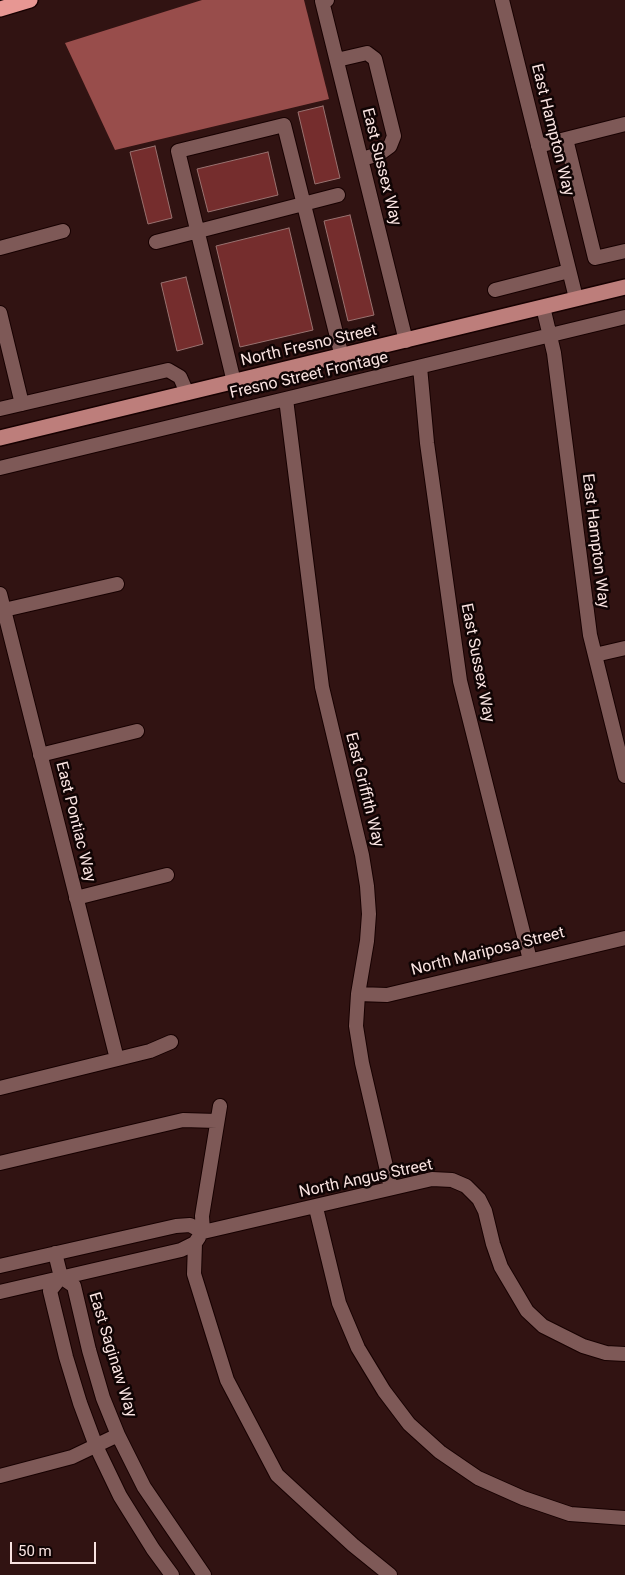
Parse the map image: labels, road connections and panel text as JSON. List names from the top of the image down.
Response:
{
  "streets": {
    "main road": ["North Fresno Street"],
    "street": [
      "East Hampton Way",
      "East Sussex Way",
      "Fresno Street Frontage",
      "East Griffith Way",
      "East Pontiac Way",
      "North Mariposa Street",
      "North Angus Street",
      "East Saginaw Way"
    ]
  },
  "crossings": [
    ["East Hampton Way", "North Fresno Street"],
    ["East Hampton Way", "Fresno Street Frontage"],
    ["East Sussex Way", "North Fresno Street"],
    ["East Sussex Way", "Fresno Street Frontage"],
    ["East Sussex Way", "North Mariposa Street"],
    ["Fresno Street Frontage", "East Griffith Way"],
    ["East Griffith Way", "North Mariposa Street"],
    ["East Griffith Way", "North Angus Street"],
    ["North Angus Street", "East Saginaw Way"]
  ],
  "scale_bar": "50 m"
}
